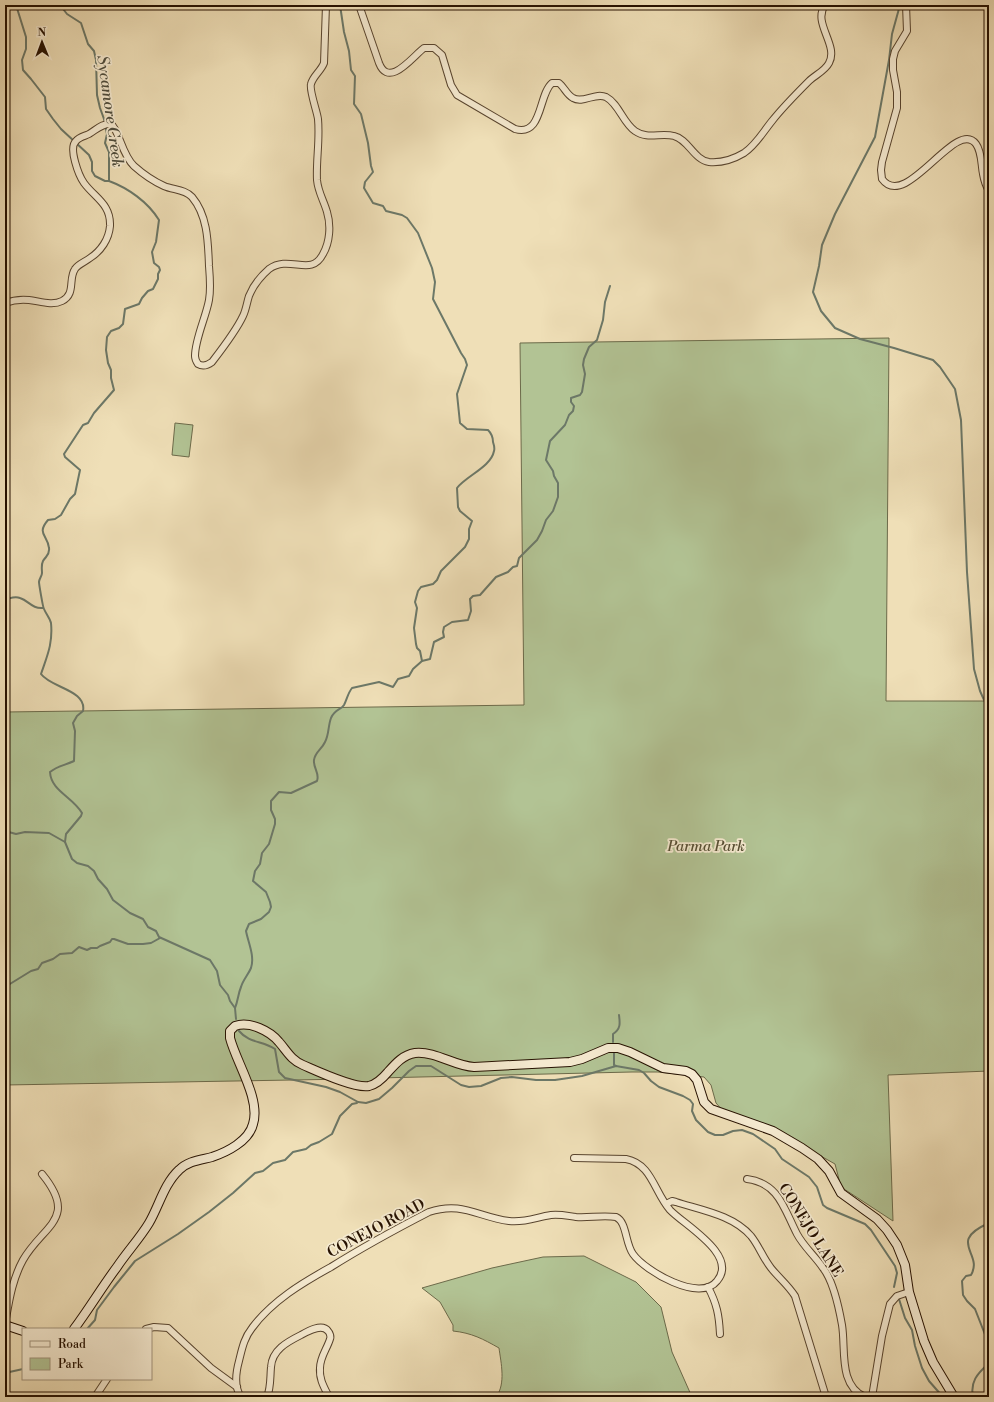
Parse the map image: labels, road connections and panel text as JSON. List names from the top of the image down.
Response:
{
  "streets": {
    "street": ["CONEJO ROAD", "CONEJO LANE"]
  },
  "water": ["Sycamore Creek"],
  "parks": ["Parma Park"],
  "legend": ["Road", "Park"],
  "north": "top"
}
